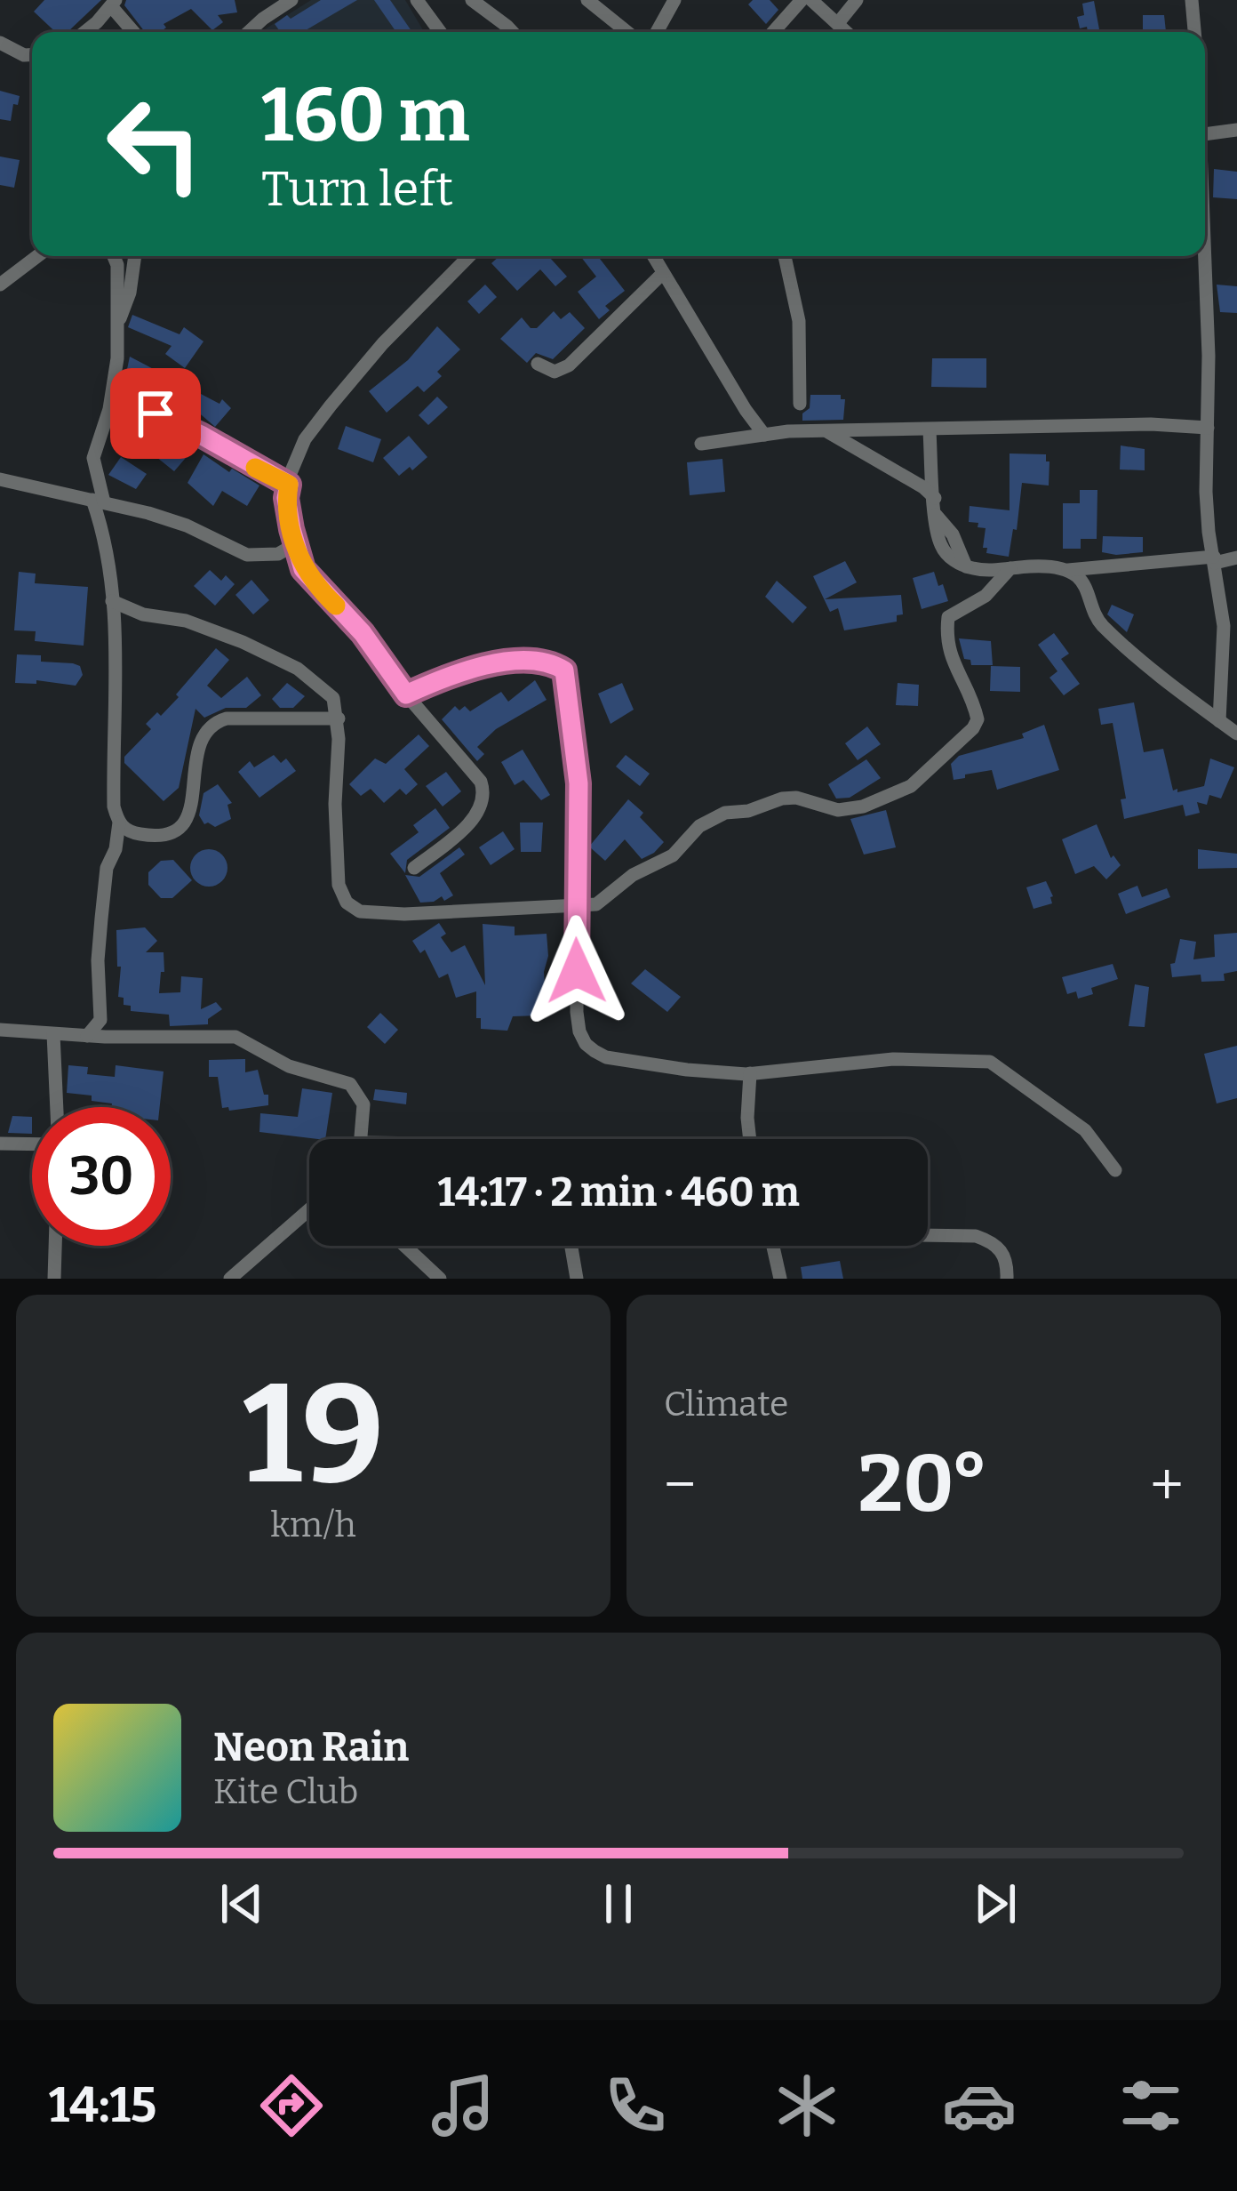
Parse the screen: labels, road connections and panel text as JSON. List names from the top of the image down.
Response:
{
  "page": {
    "turn": ["160 m", "Turn left"],
    "limit": "30",
    "trip": "14:17 · 2 min · 460 m",
    "tile": [
      ["19", "km/h"],
      "Climate"
    ],
    "heat": ["−", "20°", "+"],
    "song": ["Neon Rain", "Kite Club"],
    "tabs": "14:15"
  }
}
